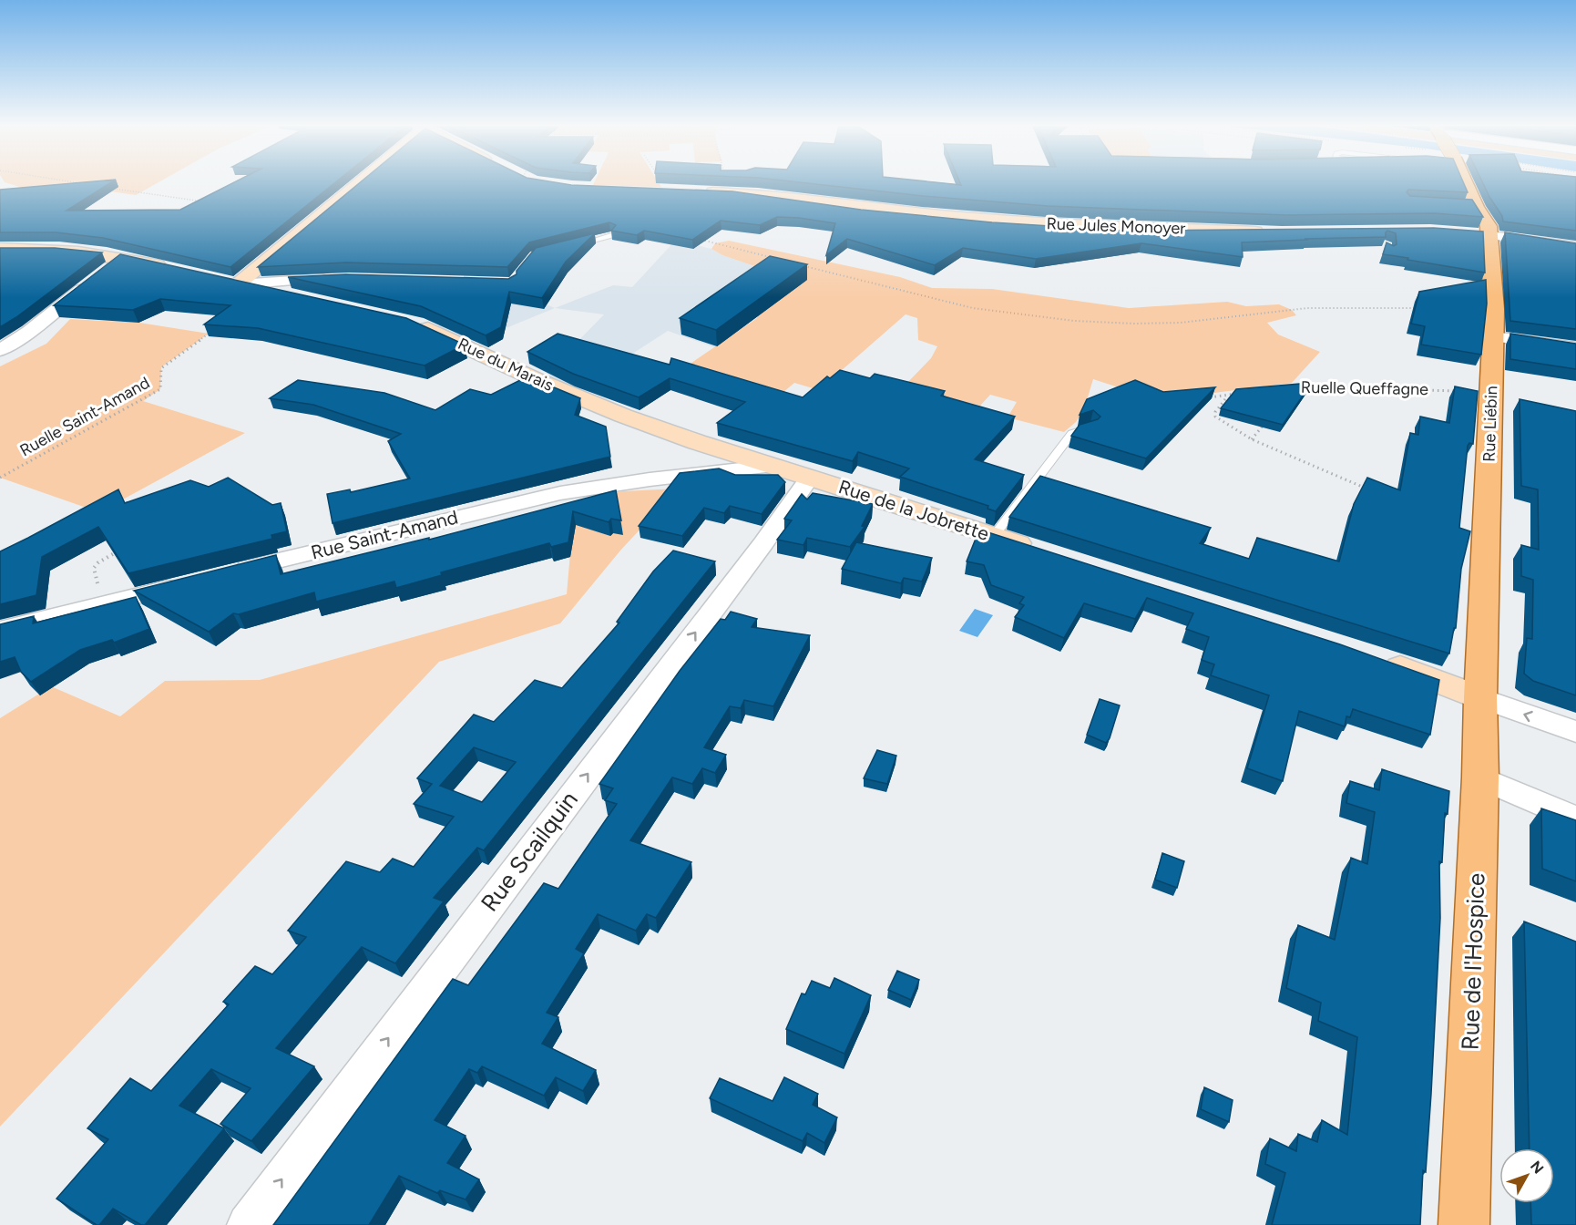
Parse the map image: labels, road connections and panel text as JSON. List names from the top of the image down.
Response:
{
  "streets": {
    "main road": ["Rue Liébin", "Rue de l'Hospice"],
    "street": [
      "Rue Jules Monoyer",
      "Rue du Marais",
      "Rue de la Jobrette",
      "Rue Saint-Amand",
      "Rue Scailquin"
    ],
    "path": ["Ruelle Queffagne", "Ruelle Saint-Amand"]
  },
  "crossings": [
    ["Rue du Marais", "Rue de la Jobrette"],
    ["Rue du Marais", "Rue Saint-Amand"],
    ["Rue du Marais", "Rue Scailquin"],
    ["Rue Liébin", "Rue de l'Hospice"],
    ["Rue de la Jobrette", "Rue Scailquin"]
  ],
  "one_way": ["Rue Scailquin"],
  "north": "top right"
}
